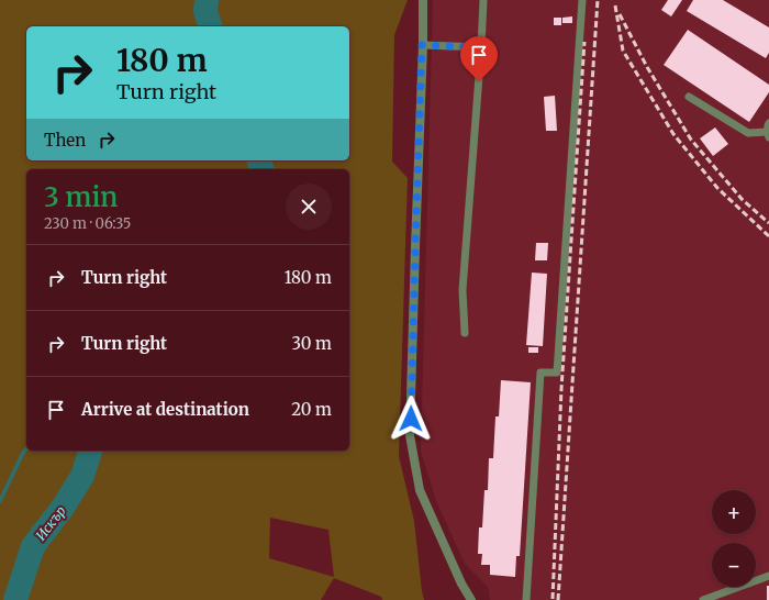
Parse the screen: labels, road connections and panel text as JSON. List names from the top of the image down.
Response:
{
  "water": ["Искър"],
  "page": {
    "turn": ["180 m", "Turn right"],
    "then": "Then",
    "heading": ["3 min", "230 m · 06:35"],
    "list": [
      {
        "name": "Turn right",
        "value": "180 m"
      },
      {
        "name": "Turn right",
        "value": "30 m"
      },
      {
        "name": "Arrive at destination",
        "value": "20 m"
      }
    ],
    "map_buttons": ["+", "−"]
  }
}
